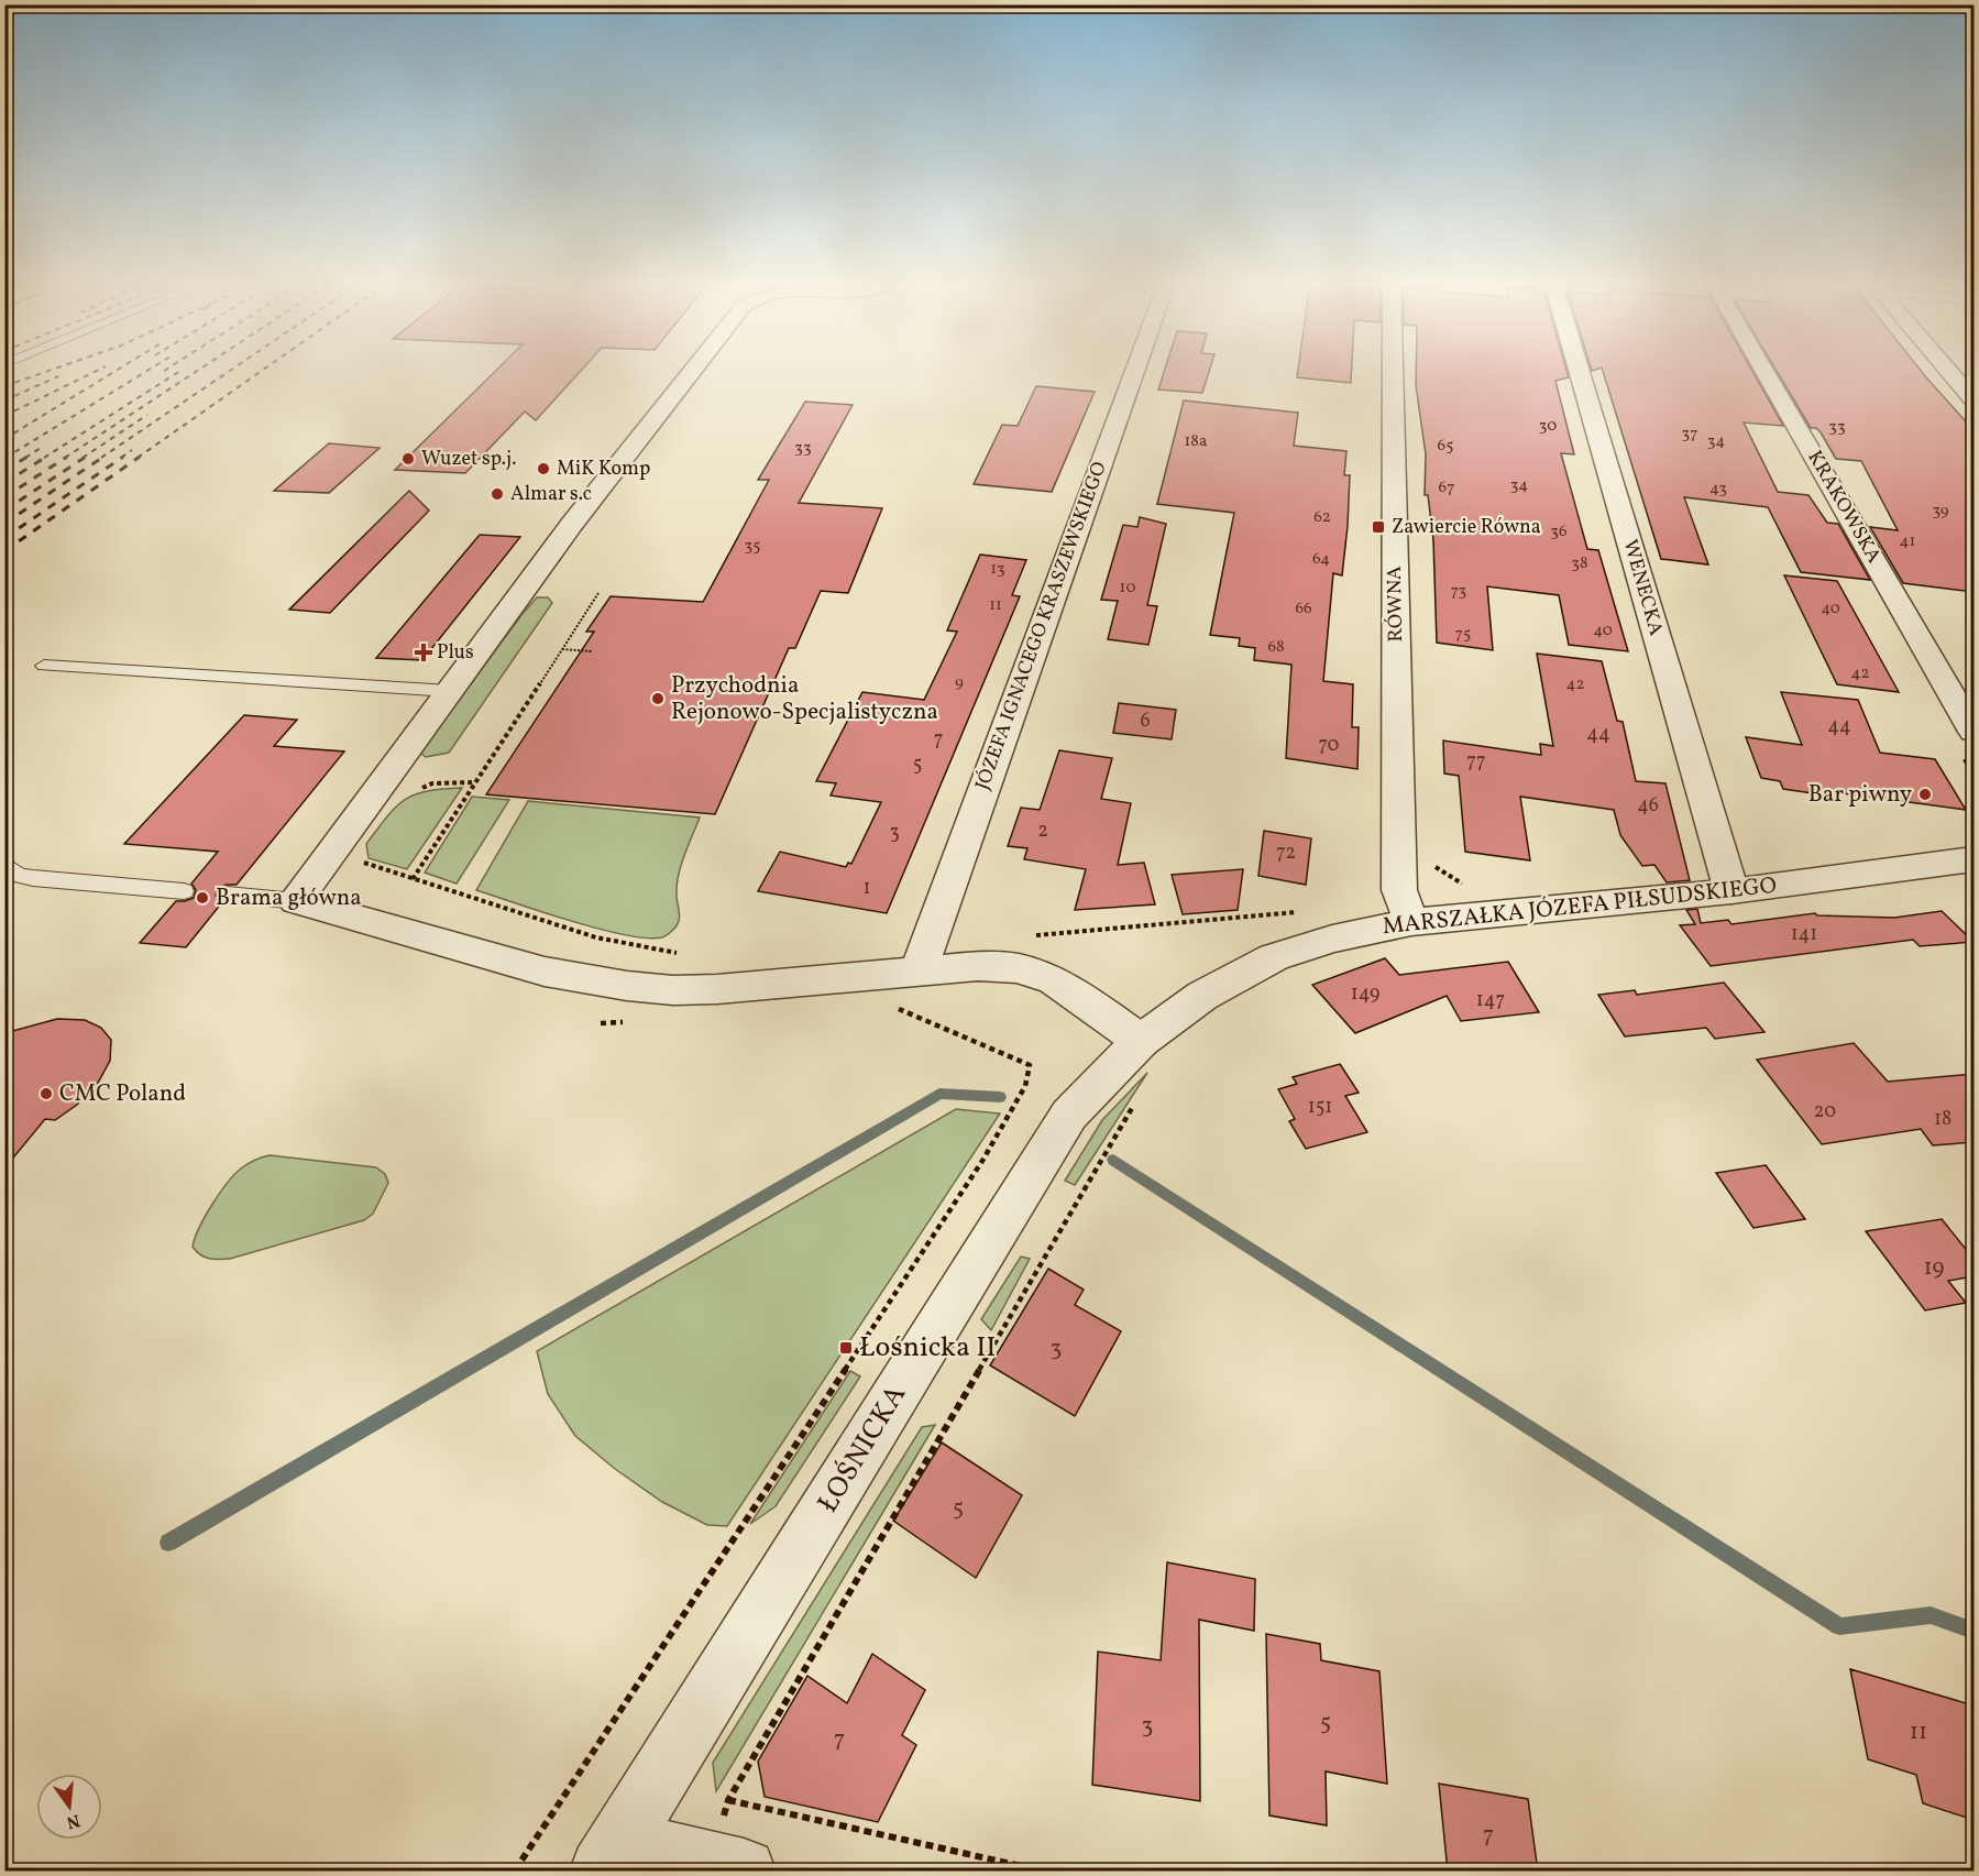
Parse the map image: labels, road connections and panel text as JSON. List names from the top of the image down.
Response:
{
  "streets": {
    "street": [
      "KRAKOWSKA",
      "WENECKA",
      "RÓWNA",
      "JÓZEFA IGNACEGO KRASZEWSKIEGO",
      "MARSZAŁKA JÓZEFA PIŁSUDSKIEGO",
      "ŁOŚNICKA"
    ]
  },
  "crossings": [
    ["WENECKA", "MARSZAŁKA JÓZEFA PIŁSUDSKIEGO"],
    ["RÓWNA", "MARSZAŁKA JÓZEFA PIŁSUDSKIEGO"],
    ["MARSZAŁKA JÓZEFA PIŁSUDSKIEGO", "ŁOŚNICKA"]
  ],
  "places": {
    "other": [
      "Wuzet sp.j.",
      "MiK Komp",
      "Almar s.c",
      "Przychodnia Rejonowo-Specjalistyczna",
      "Bar piwny",
      "Brama główna",
      "CMC Poland"
    ],
    "transit": ["Zawiercie Równa", "Łośnicka II"],
    "health": ["Plus"]
  },
  "house_numbers": [
    "30",
    "33",
    "37",
    "18a",
    "34",
    "65",
    "33",
    "34",
    "67",
    "43",
    "39",
    "62",
    "36",
    "41",
    "35",
    "64",
    "38",
    "13",
    "10",
    "73",
    "11",
    "66",
    "40",
    "40",
    "75",
    "68",
    "42",
    "9",
    "42",
    "6",
    "44",
    "44",
    "7",
    "70",
    "77",
    "5",
    "46",
    "2",
    "3",
    "72",
    "1",
    "141",
    "149",
    "147",
    "151",
    "20",
    "18",
    "19",
    "3",
    "5",
    "5",
    "3",
    "11",
    "7",
    "7"
  ],
  "north": "bottom"
}
